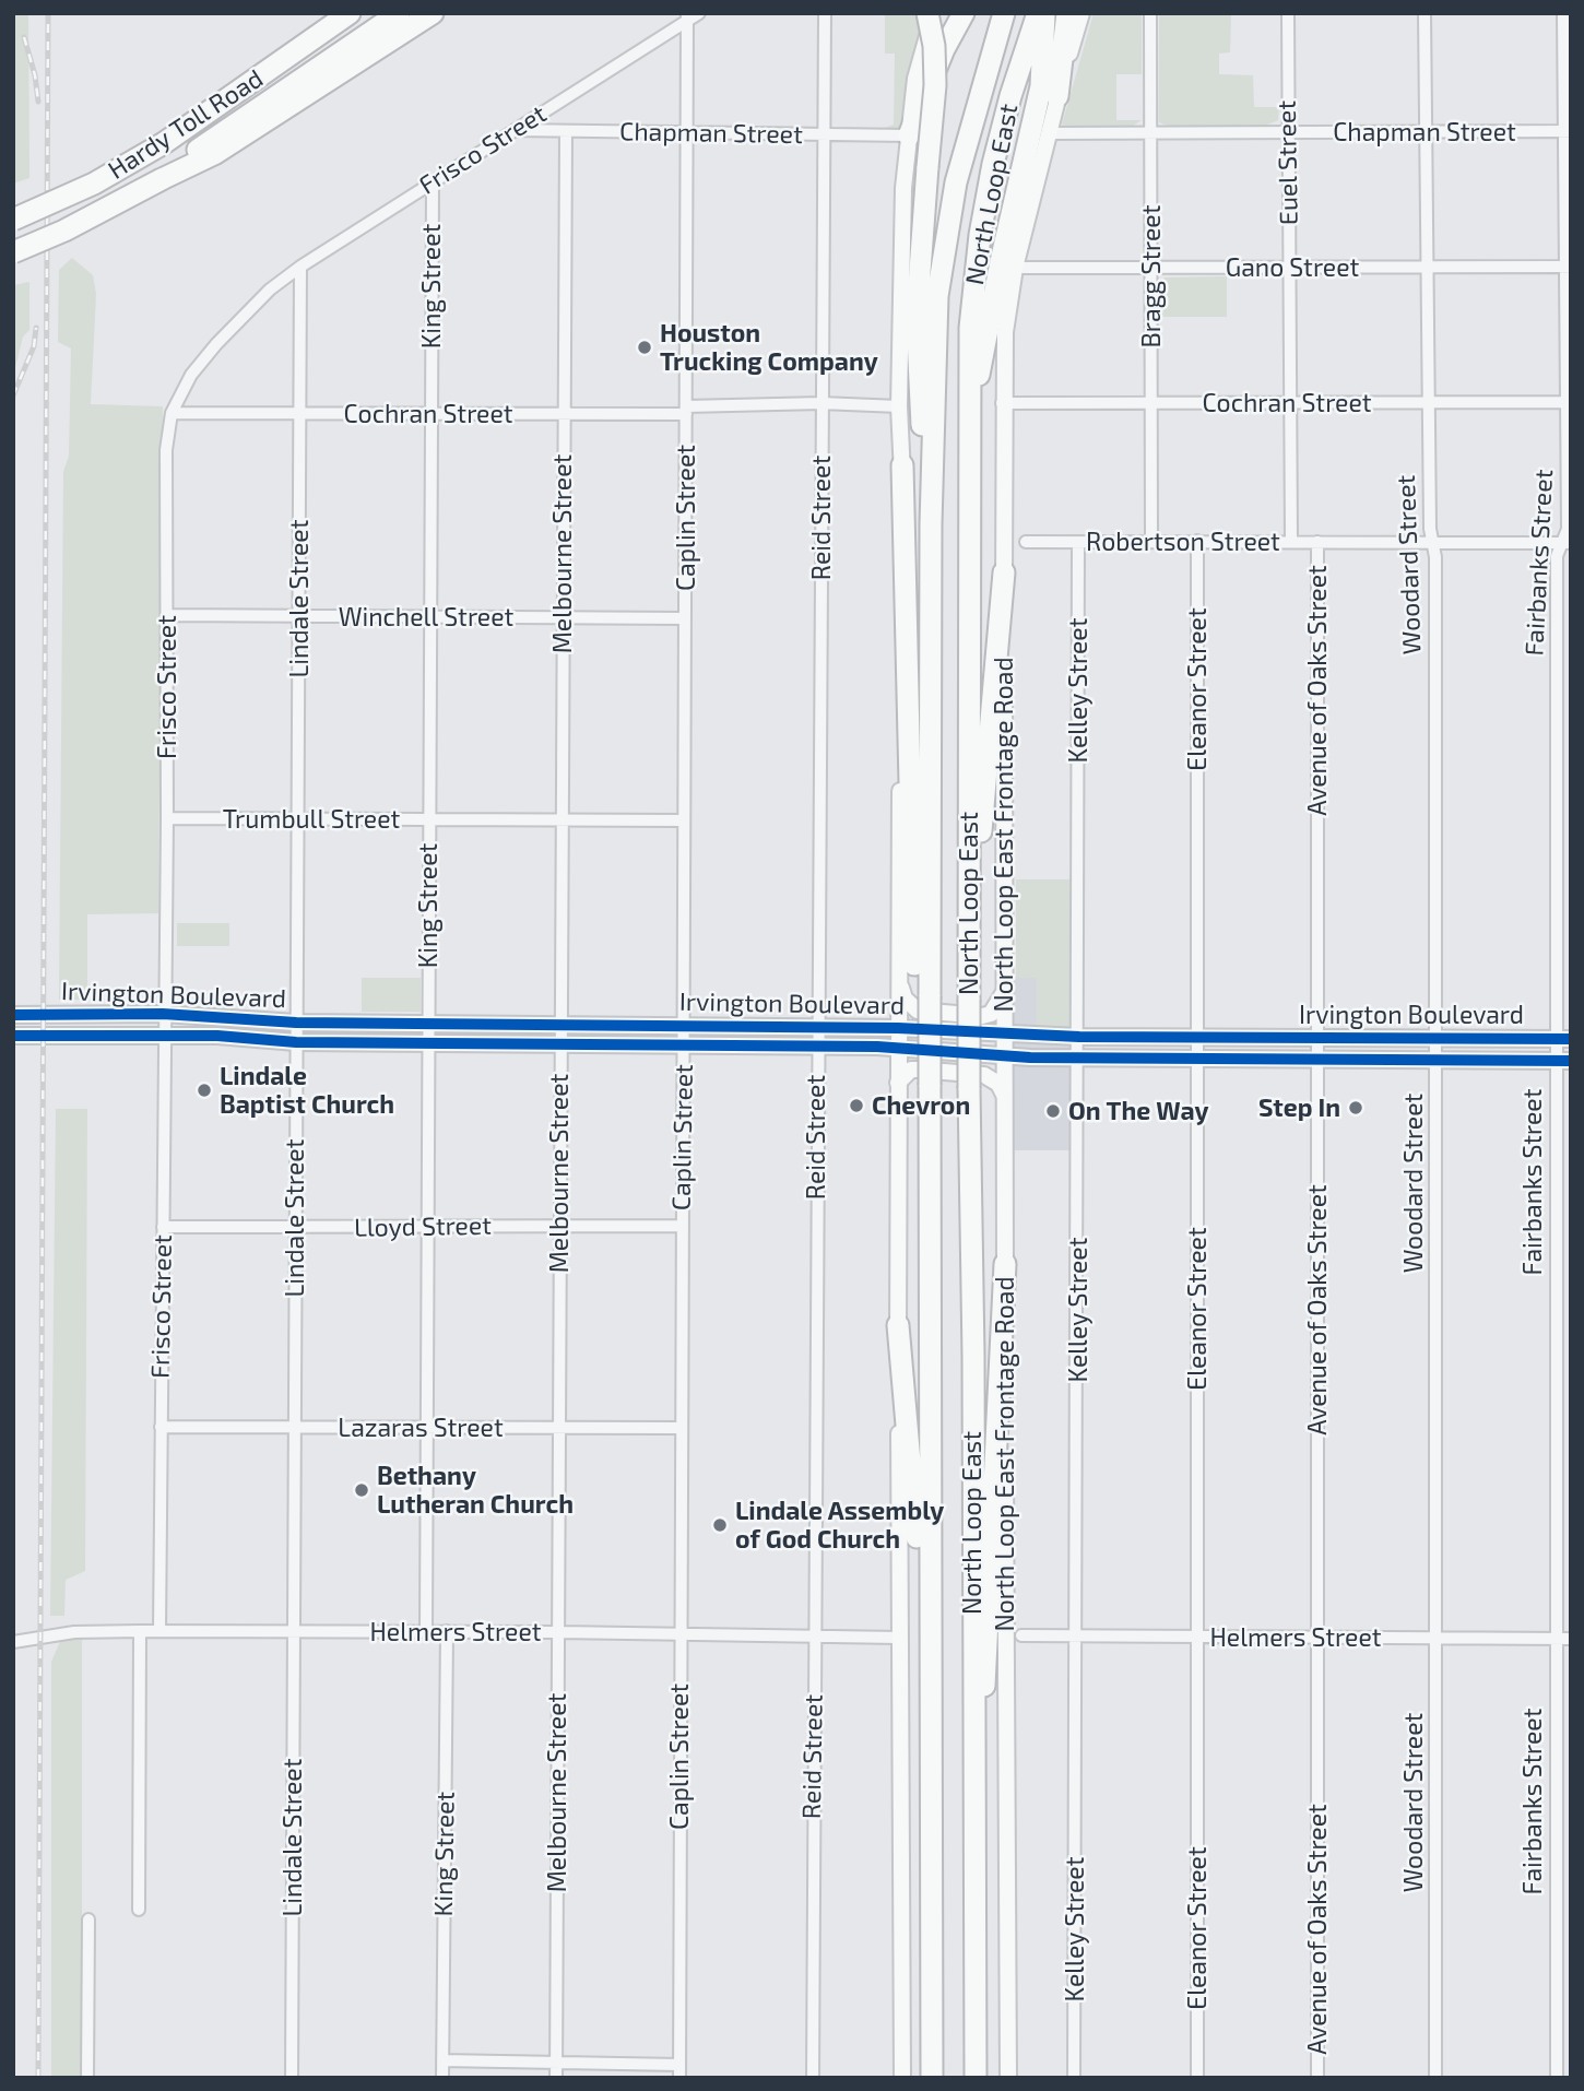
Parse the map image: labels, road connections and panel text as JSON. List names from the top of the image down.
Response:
{
  "streets": {
    "highway": ["Hardy Toll Road", "North Loop East"],
    "main road": ["North Loop East Frontage Road", "Irvington Boulevard"],
    "street": [
      "Chapman Street",
      "Frisco Street",
      "Euel Street",
      "Gano Street",
      "Bragg Street",
      "King Street",
      "Cochran Street",
      "Caplin Street",
      "Reid Street",
      "Robertson Street",
      "Melbourne Street",
      "Fairbanks Street",
      "Woodard Street",
      "Lindale Street",
      "Winchell Street",
      "Eleanor Street",
      "Kelley Street",
      "Avenue of Oaks Street",
      "Trumbull Street",
      "Lloyd Street",
      "Lazaras Street",
      "Helmers Street"
    ]
  },
  "crossings": [
    ["Chapman Street", "Frisco Street"],
    ["Chapman Street", "Euel Street"],
    ["Chapman Street", "Bragg Street"],
    ["Chapman Street", "Caplin Street"],
    ["Chapman Street", "Reid Street"],
    ["Chapman Street", "Melbourne Street"],
    ["Chapman Street", "Fairbanks Street"],
    ["Chapman Street", "Woodard Street"],
    ["Chapman Street", "North Loop East Frontage Road"],
    ["Frisco Street", "King Street"],
    ["Frisco Street", "Cochran Street"],
    ["Frisco Street", "Caplin Street"],
    ["Frisco Street", "Lindale Street"],
    ["Frisco Street", "Winchell Street"],
    ["Frisco Street", "Trumbull Street"],
    ["Frisco Street", "Irvington Boulevard"],
    ["Frisco Street", "Lloyd Street"],
    ["Frisco Street", "Lazaras Street"],
    ["Frisco Street", "Helmers Street"],
    ["Euel Street", "Gano Street"],
    ["Euel Street", "Cochran Street"],
    ["Euel Street", "Robertson Street"],
    ["Gano Street", "Bragg Street"],
    ["Gano Street", "Fairbanks Street"],
    ["Gano Street", "Woodard Street"],
    ["Gano Street", "North Loop East Frontage Road"],
    ["Bragg Street", "Cochran Street"],
    ["Bragg Street", "Robertson Street"],
    ["King Street", "Cochran Street"],
    ["King Street", "Winchell Street"],
    ["King Street", "Trumbull Street"],
    ["King Street", "Irvington Boulevard"],
    ["King Street", "Lloyd Street"],
    ["King Street", "Lazaras Street"],
    ["King Street", "Helmers Street"],
    ["Cochran Street", "Caplin Street"],
    ["Cochran Street", "Reid Street"],
    ["Cochran Street", "Melbourne Street"],
    ["Cochran Street", "Fairbanks Street"],
    ["Cochran Street", "Woodard Street"],
    ["Cochran Street", "Lindale Street"],
    ["Cochran Street", "North Loop East Frontage Road"],
    ["Caplin Street", "Winchell Street"],
    ["Caplin Street", "Trumbull Street"],
    ["Caplin Street", "Irvington Boulevard"],
    ["Caplin Street", "Lloyd Street"],
    ["Caplin Street", "Lazaras Street"],
    ["Caplin Street", "Helmers Street"],
    ["Reid Street", "Irvington Boulevard"],
    ["Reid Street", "Helmers Street"],
    ["Robertson Street", "Fairbanks Street"],
    ["Robertson Street", "Woodard Street"],
    ["Robertson Street", "Eleanor Street"],
    ["Robertson Street", "Kelley Street"],
    ["Robertson Street", "Avenue of Oaks Street"],
    ["Melbourne Street", "Winchell Street"],
    ["Melbourne Street", "Trumbull Street"],
    ["Melbourne Street", "Irvington Boulevard"],
    ["Melbourne Street", "Lloyd Street"],
    ["Melbourne Street", "Lazaras Street"],
    ["Melbourne Street", "Helmers Street"],
    ["Fairbanks Street", "Irvington Boulevard"],
    ["Fairbanks Street", "Helmers Street"],
    ["Woodard Street", "Irvington Boulevard"],
    ["Woodard Street", "Helmers Street"],
    ["Lindale Street", "Winchell Street"],
    ["Lindale Street", "Trumbull Street"],
    ["Lindale Street", "Irvington Boulevard"],
    ["Lindale Street", "Lloyd Street"],
    ["Lindale Street", "Lazaras Street"],
    ["Lindale Street", "Helmers Street"],
    ["Eleanor Street", "Irvington Boulevard"],
    ["Eleanor Street", "Helmers Street"],
    ["Kelley Street", "Irvington Boulevard"],
    ["Kelley Street", "Helmers Street"],
    ["Avenue of Oaks Street", "Irvington Boulevard"],
    ["Avenue of Oaks Street", "Helmers Street"],
    ["North Loop East Frontage Road", "Irvington Boulevard"]
  ],
  "places": [
    "Houston Trucking Company",
    "Lindale Baptist Church",
    "Chevron",
    "Step In",
    "On The Way",
    "Bethany Lutheran Church",
    "Lindale Assembly of God Church"
  ]
}
